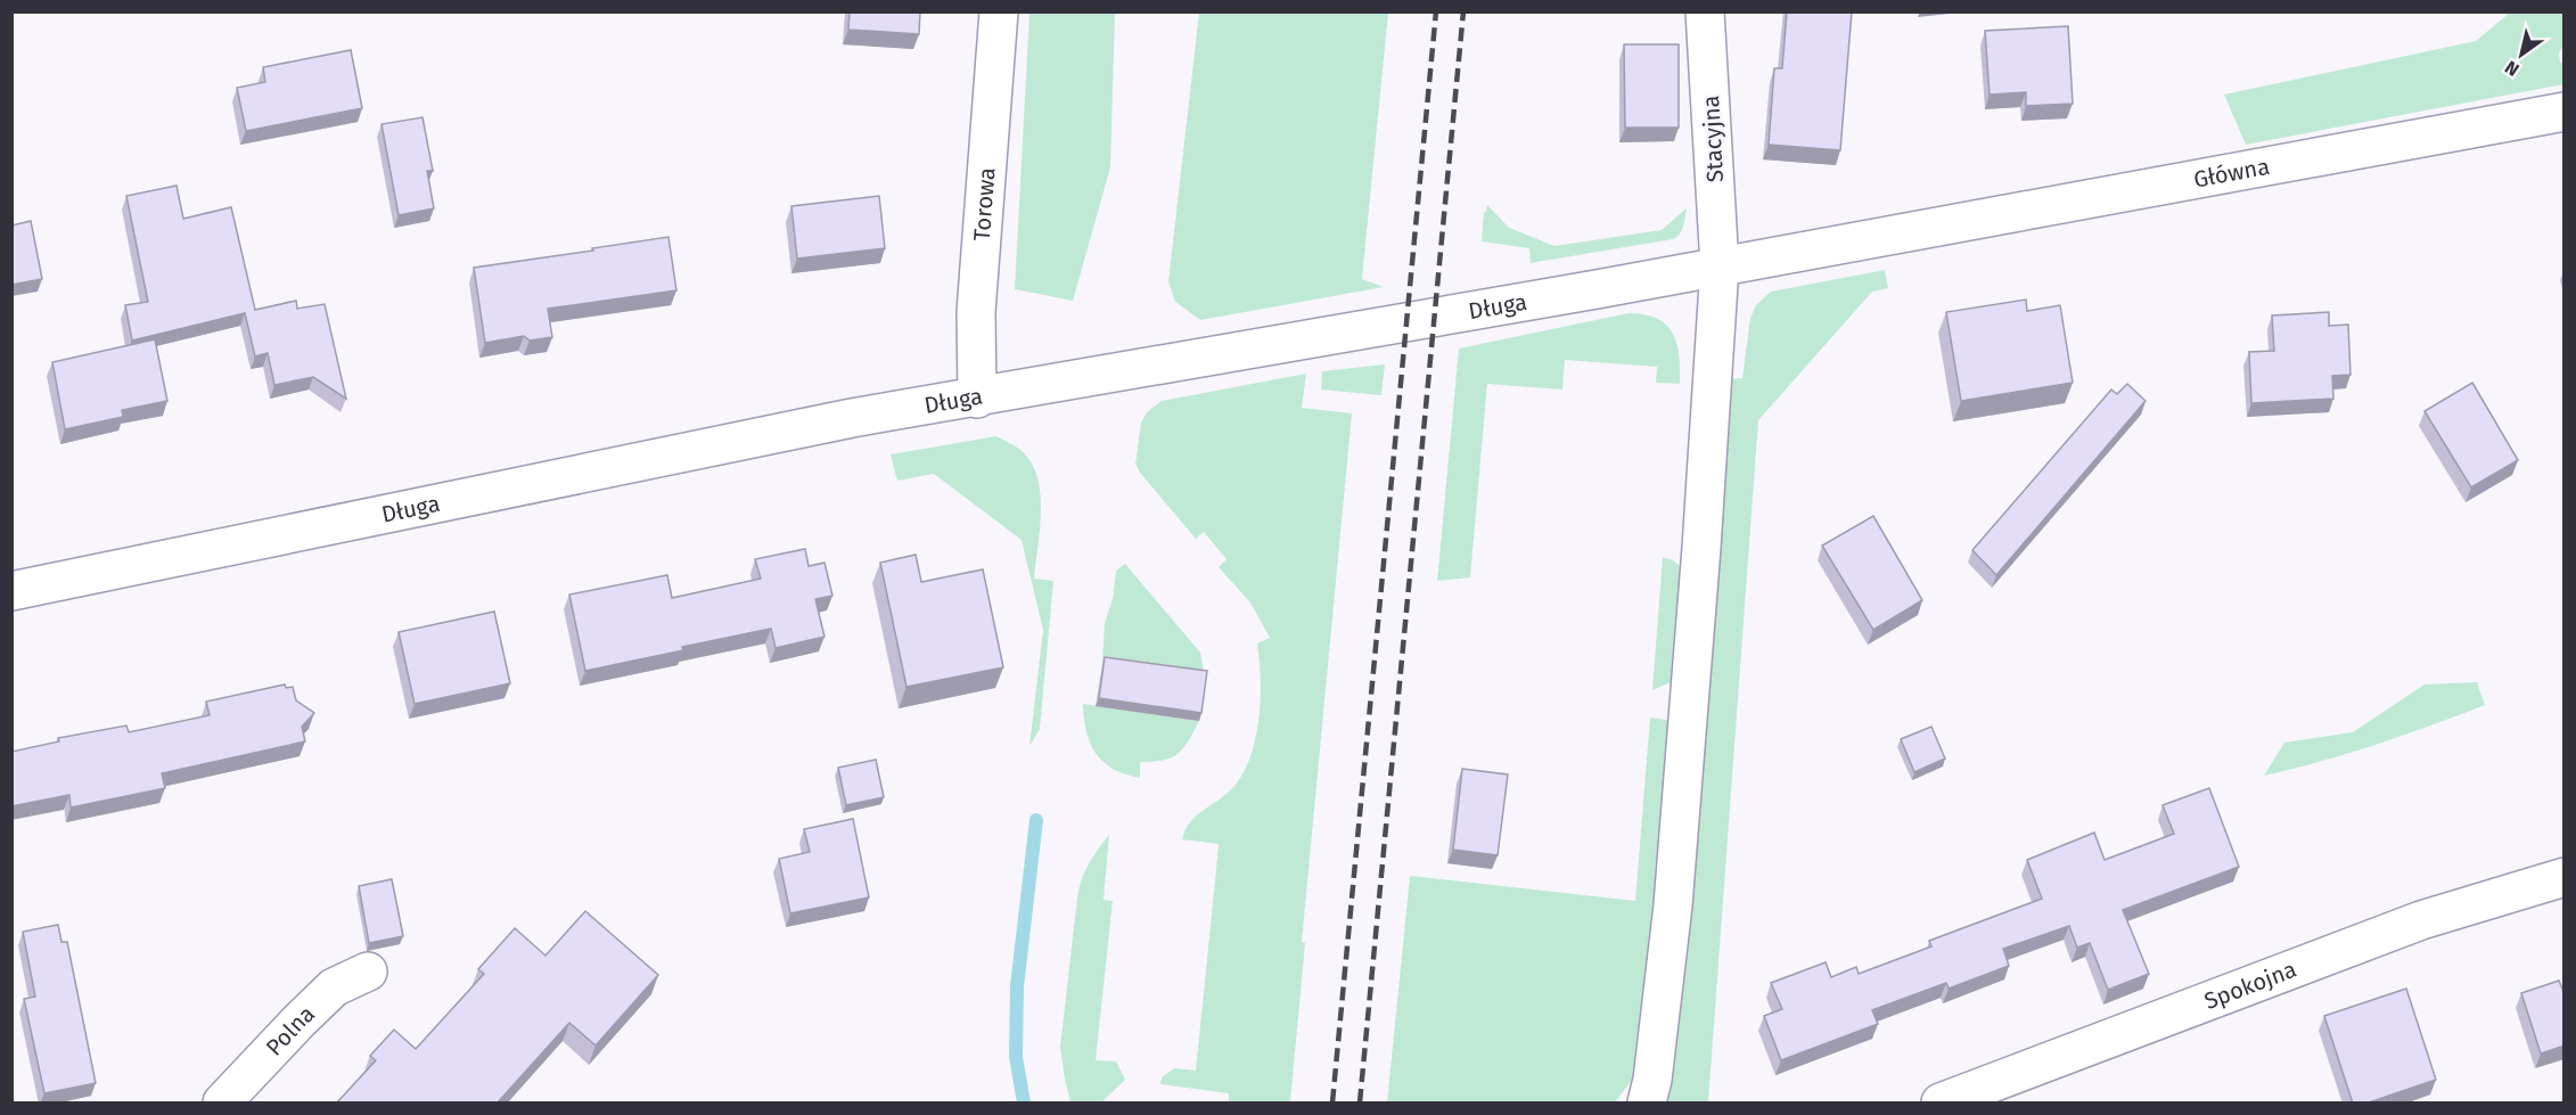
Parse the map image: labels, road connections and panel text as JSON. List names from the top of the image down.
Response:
{
  "streets": {
    "street": [
      "Stacyjna",
      "Główna",
      "Torowa",
      "Długa",
      "Spokojna",
      "Polna"
    ]
  },
  "crossings": [
    ["Stacyjna", "Długa"],
    ["Główna", "Długa"],
    ["Torowa", "Długa"]
  ],
  "north": "bottom left"
}
